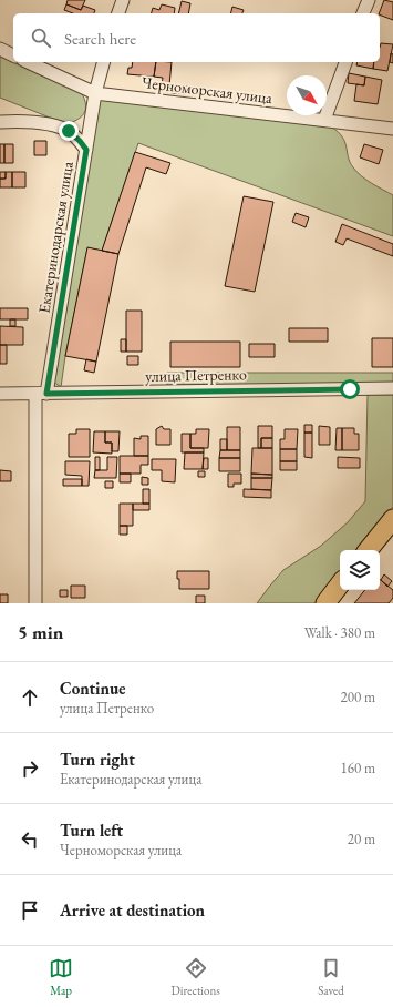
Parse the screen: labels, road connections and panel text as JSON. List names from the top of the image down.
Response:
{
  "streets": {
    "street": ["Черноморская улица", "Екатеринодарская улица", "улица Петренко"]
  },
  "crossings": [
    ["Черноморская улица", "Екатеринодарская улица"],
    ["Екатеринодарская улица", "улица Петренко"]
  ],
  "north": "bottom right",
  "page": {
    "search": "Search here",
    "heading": ["5 min", "Walk · 380 m"],
    "list": [
      ["Continue", "улица Петренко", "200 m"],
      ["Turn right", "Екатеринодарская улица", "160 m"],
      ["Turn left", "Черноморская улица", "20 m"],
      "Arrive at destination"
    ],
    "nav": ["Map", "Directions", "Saved"]
  }
}
